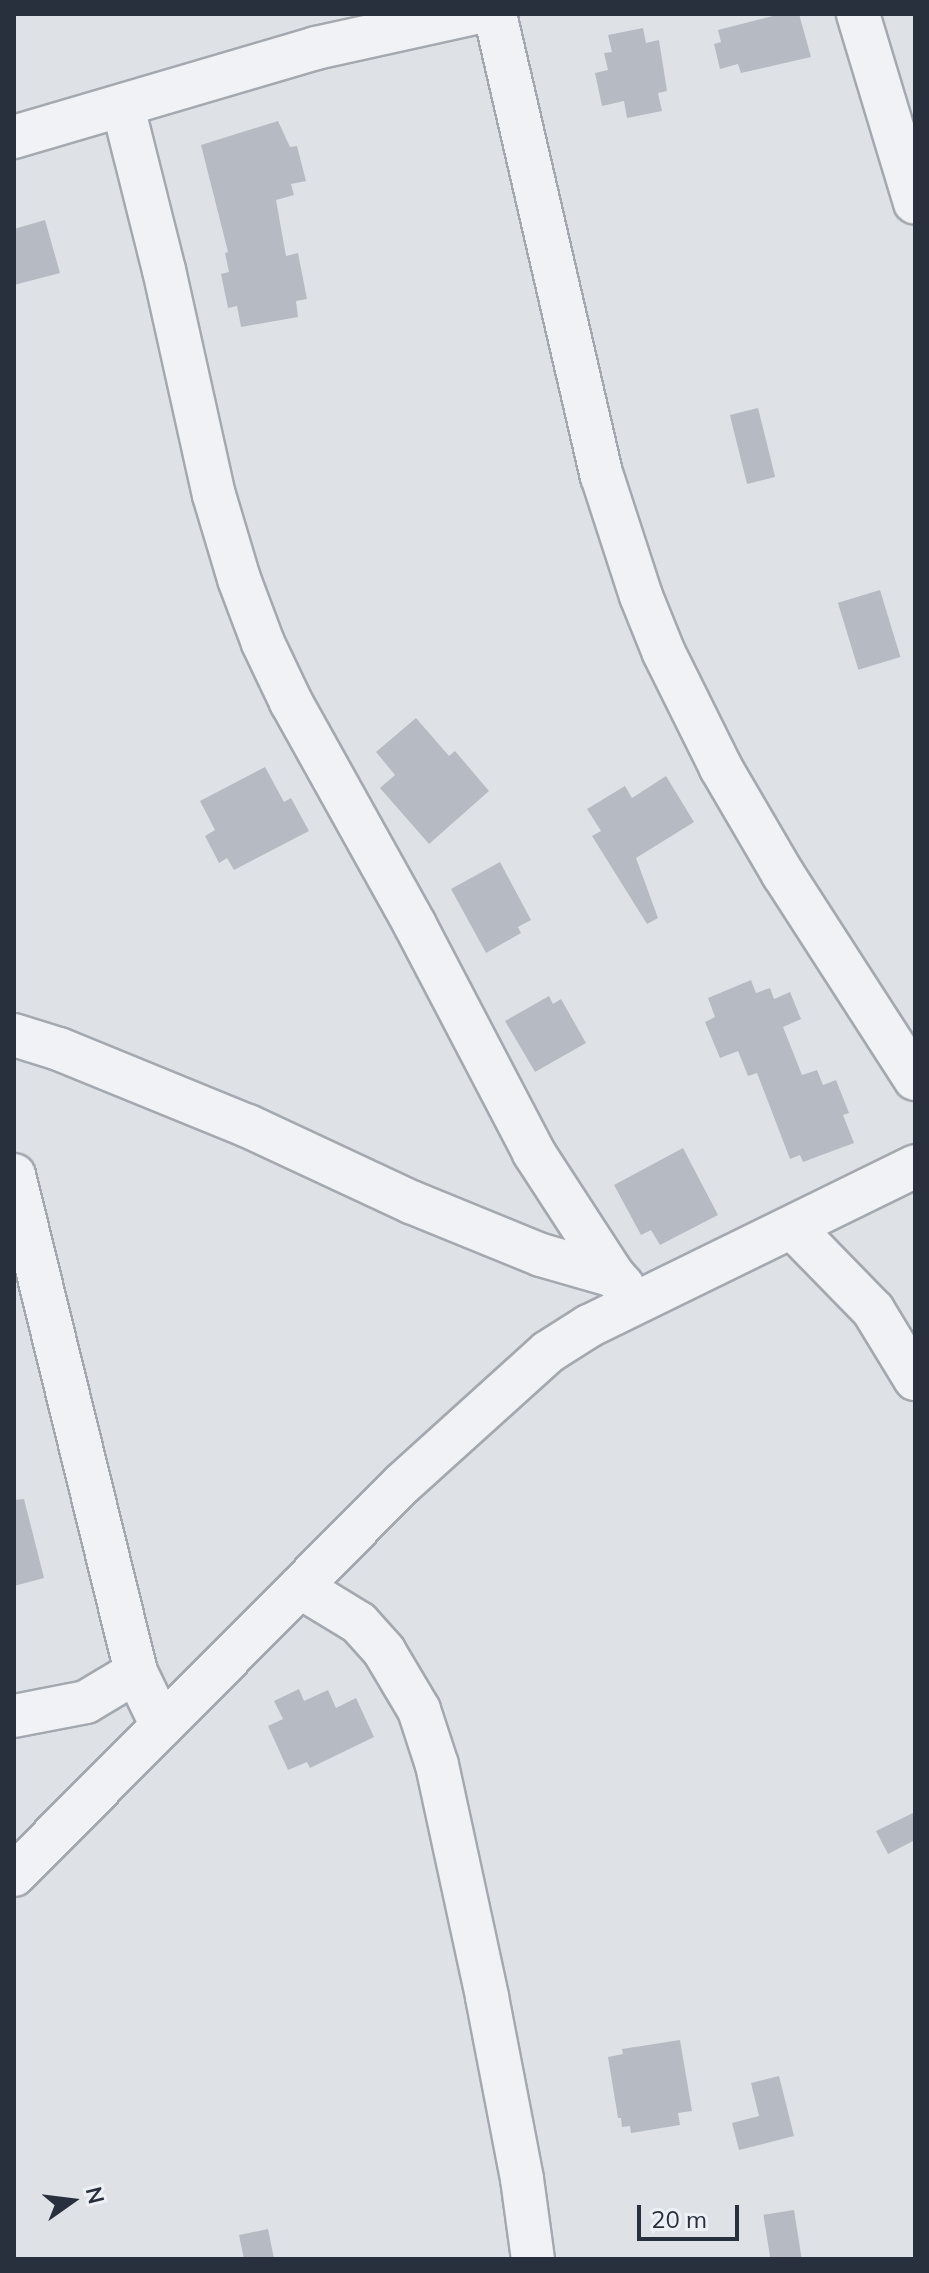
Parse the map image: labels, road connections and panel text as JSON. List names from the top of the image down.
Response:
{
  "scale_bar": "20 m",
  "north": "right"
}
